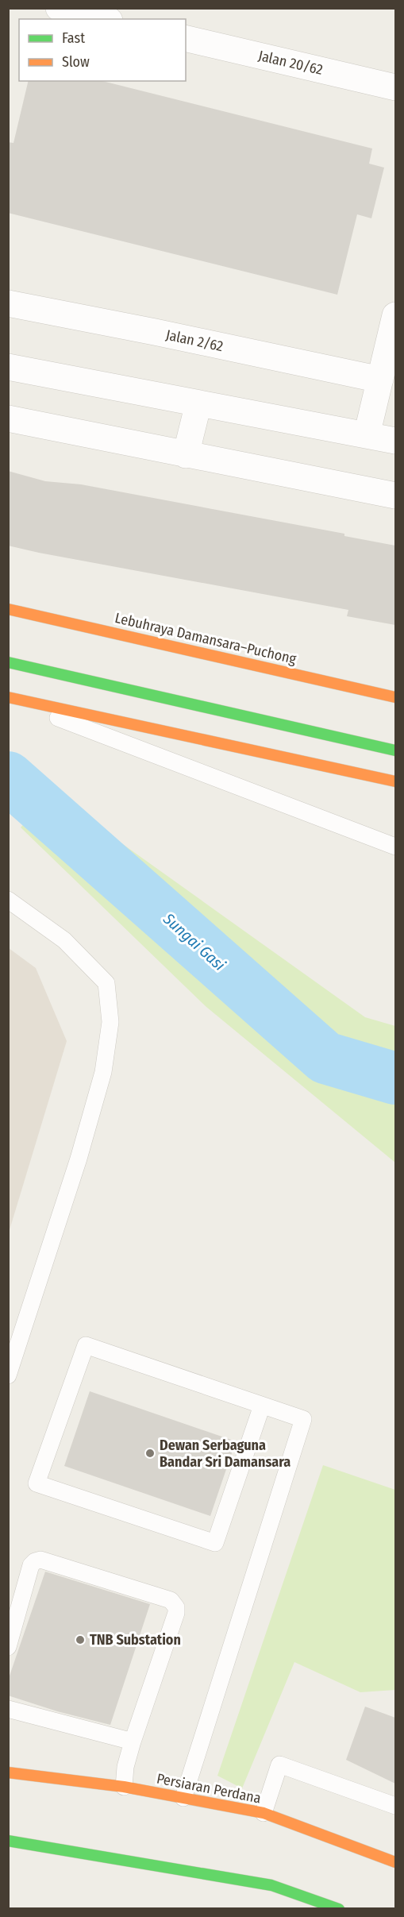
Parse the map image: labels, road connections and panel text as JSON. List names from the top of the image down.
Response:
{
  "streets": {
    "main road": ["Lebuhraya Damansara–Puchong", "Persiaran Perdana"],
    "street": ["Jalan 20/62", "Jalan 2/62"]
  },
  "water": ["Sungai Gasi"],
  "places": ["Dewan Serbaguna Bandar Sri Damansara", "TNB Substation"],
  "legend": ["Fast", "Slow"]
}
